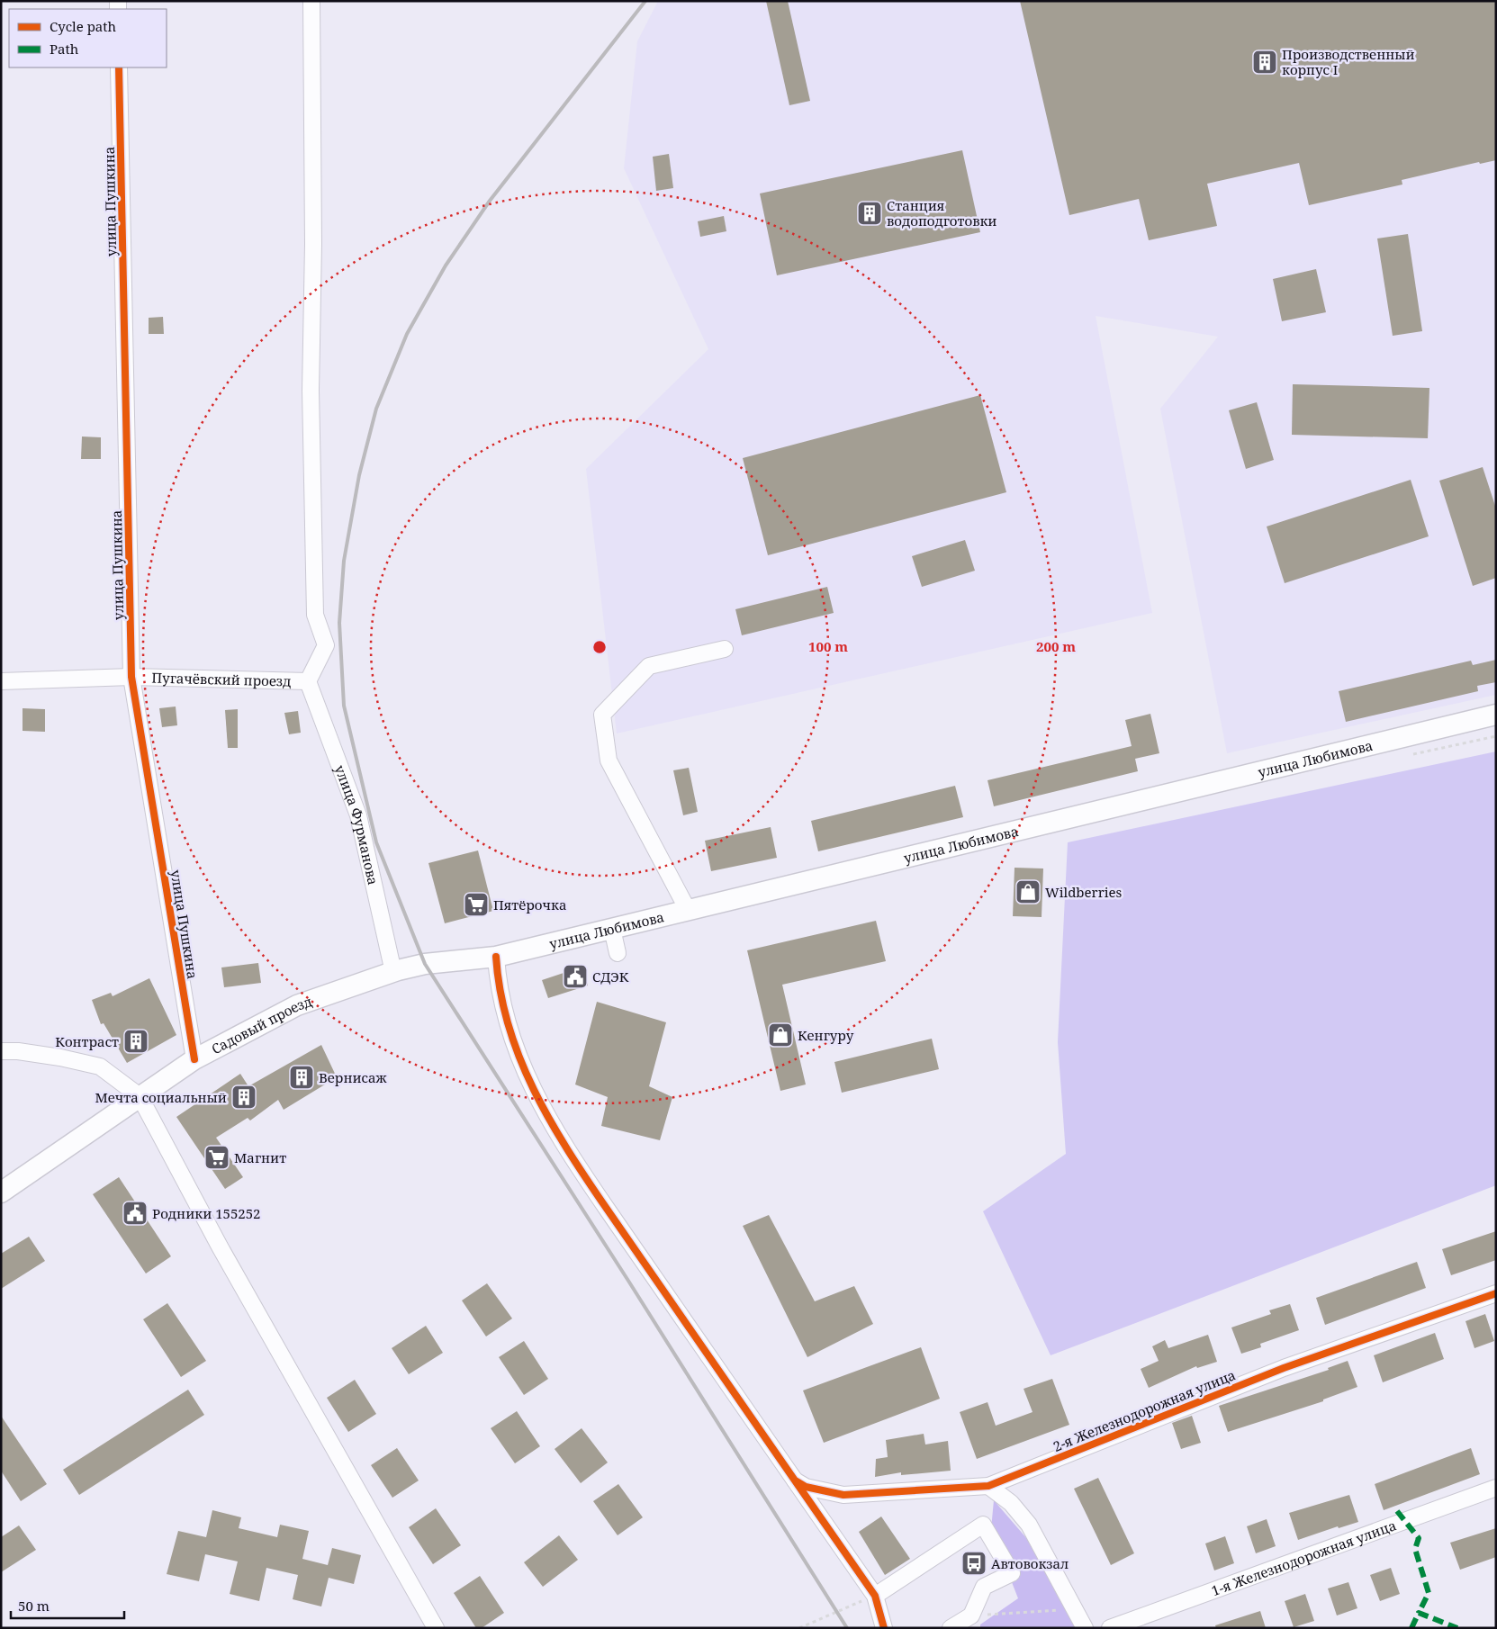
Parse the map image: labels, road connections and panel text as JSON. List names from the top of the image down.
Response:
{
  "streets": {
    "main road": ["улица Любимова", "Садовый проезд"],
    "street": [
      "улица Пушкина",
      "Пугачёвский проезд",
      "улица Фурманова",
      "2-я Железнодорожная улица",
      "1-я Железнодорожная улица"
    ]
  },
  "crossings": [
    ["улица Пушкина", "Пугачёвский проезд"],
    ["улица Пушкина", "Садовый проезд"],
    ["Пугачёвский проезд", "улица Фурманова"],
    ["улица Любимова", "Садовый проезд"],
    ["улица Фурманова", "Садовый проезд"]
  ],
  "places": {
    "building": [
      "Производственный корпус I",
      "Станция водоподготовки",
      "Контраст",
      "Вернисаж",
      "Мечта социальный"
    ],
    "shop": ["Wildberries", "Кенгуру"],
    "supermarket": ["Пятёрочка", "Магнит"],
    "public building": ["СДЭК", "Родники 155252"],
    "bus stop": ["Автовокзал"]
  },
  "legend": ["Cycle path", "Path"],
  "scale_bar": "50 m",
  "rings": ["100 m", "200 m"]
}
